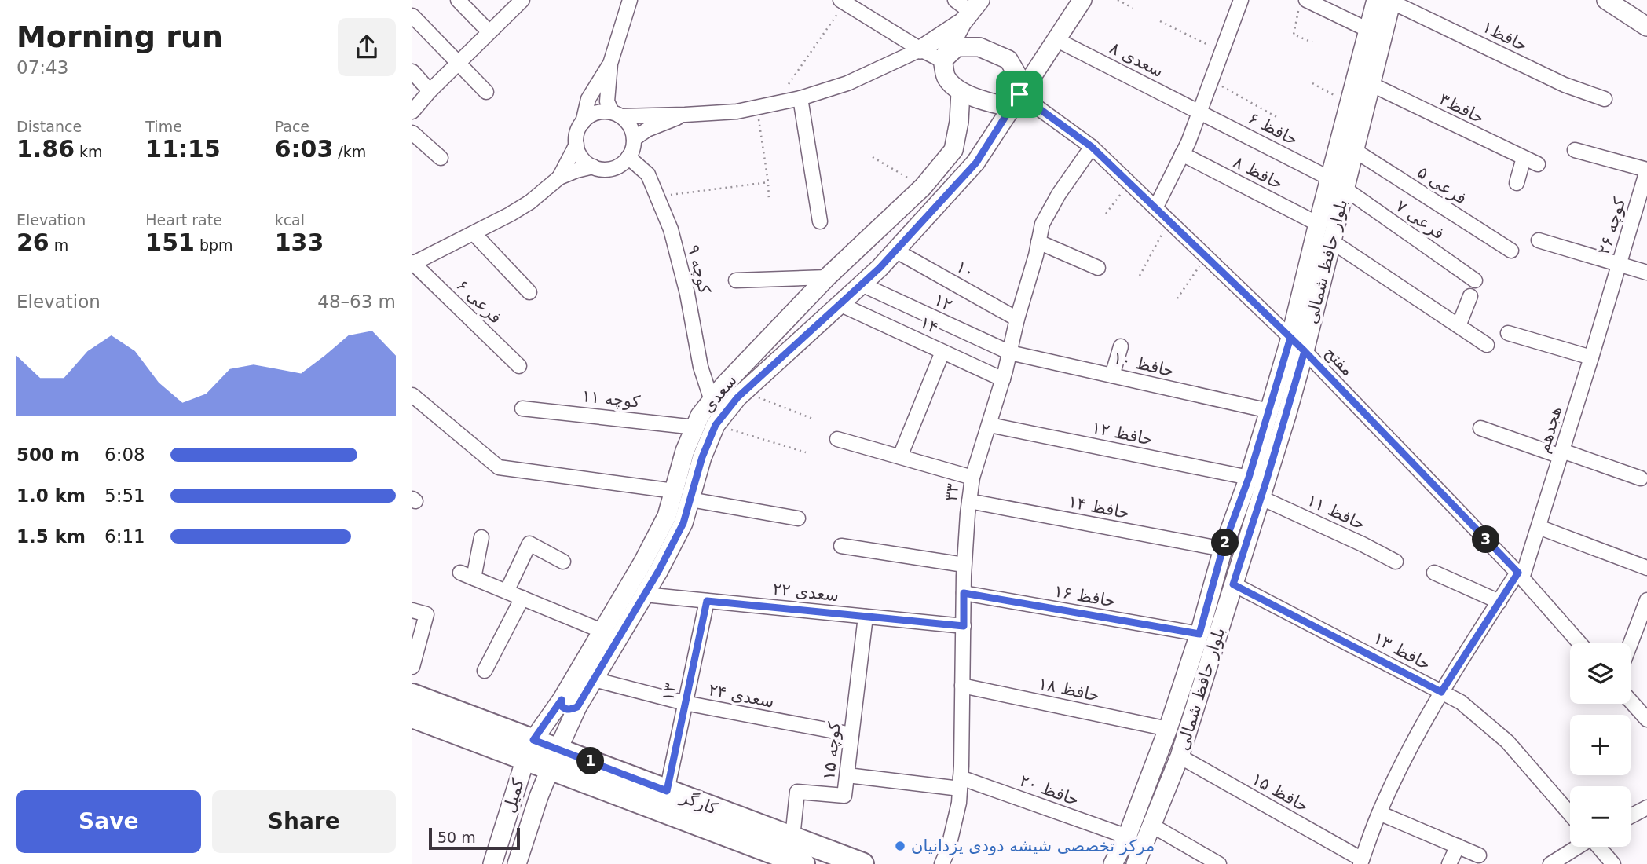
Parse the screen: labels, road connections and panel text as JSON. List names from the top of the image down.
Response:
{
  "streets": {
    "main road": ["کارگر"],
    "street": [
      "حافظ۱",
      "سعدی ۸",
      "حافظ۳",
      "حافظ ۶",
      "حافظ ۸",
      "فرعی ۵",
      "فرعی ۷",
      "کوچه ۲۶",
      "بلوار حافظ شمالی",
      "کوچه ۹",
      "۱۰",
      "فرعی ۶",
      "۱۲",
      "۱۴",
      "مفتح",
      "حافظ ۱۰",
      "سعدی",
      "کوچه ۱۱",
      "هجدهم",
      "حافظ ۱۲",
      "۳۳",
      "حافظ ۱۴",
      "حافظ ۱۱",
      "سعدی ۲۲",
      "حافظ ۱۶",
      "حافظ ۱۳",
      "حافظ ۱۸",
      "۱۳",
      "سعدی ۲۴",
      "کوچه ۱۵",
      "حافظ ۲۰",
      "حافظ ۱۵",
      "کمیل"
    ]
  },
  "crossings": [
    ["حافظ۱", "بلوار حافظ شمالی"],
    ["سعدی ۸", "حافظ ۶"],
    ["سعدی ۸", "سعدی"],
    ["حافظ۳", "بلوار حافظ شمالی"],
    ["حافظ ۶", "فرعی ۷"],
    ["حافظ ۶", "بلوار حافظ شمالی"],
    ["حافظ ۸", "بلوار حافظ شمالی"],
    ["فرعی ۵", "بلوار حافظ شمالی"],
    ["فرعی ۷", "بلوار حافظ شمالی"],
    ["کوچه ۲۶", "هجدهم"],
    ["بلوار حافظ شمالی", "مفتح"],
    ["بلوار حافظ شمالی", "حافظ ۱۰"],
    ["بلوار حافظ شمالی", "حافظ ۱۲"],
    ["بلوار حافظ شمالی", "حافظ ۱۴"],
    ["بلوار حافظ شمالی", "حافظ ۱۱"],
    ["بلوار حافظ شمالی", "حافظ ۱۶"],
    ["بلوار حافظ شمالی", "حافظ ۱۳"],
    ["بلوار حافظ شمالی", "حافظ ۱۸"],
    ["بلوار حافظ شمالی", "حافظ ۲۰"],
    ["بلوار حافظ شمالی", "حافظ ۱۵"],
    ["کوچه ۹", "سعدی"],
    ["۱۰", "سعدی"],
    ["۱۰", "۳۳"],
    ["۱۲", "حافظ ۱۰"],
    ["۱۲", "سعدی"],
    ["۱۲", "۳۳"],
    ["۱۴", "سعدی"],
    ["۱۴", "۳۳"],
    ["مفتح", "سعدی"],
    ["مفتح", "هجدهم"],
    ["مفتح", "۳۳"],
    ["حافظ ۱۰", "۳۳"],
    ["سعدی", "کوچه ۱۱"],
    ["سعدی", "سعدی ۲۲"],
    ["سعدی", "سعدی ۲۴"],
    ["سعدی", "کمیل"],
    ["سعدی", "کارگر"],
    ["هجدهم", "حافظ ۱۳"],
    ["هجدهم", "حافظ ۱۵"],
    ["حافظ ۱۲", "۳۳"],
    ["۳۳", "حافظ ۱۴"],
    ["۳۳", "سعدی ۲۲"],
    ["۳۳", "حافظ ۱۶"],
    ["۳۳", "حافظ ۱۸"],
    ["۳۳", "حافظ ۲۰"],
    ["سعدی ۲۲", "۱۳"],
    ["سعدی ۲۲", "کوچه ۱۵"],
    ["۱۳", "سعدی ۲۴"],
    ["۱۳", "کارگر"],
    ["سعدی ۲۴", "کوچه ۱۵"],
    ["کوچه ۱۵", "حافظ ۲۰"],
    ["کوچه ۱۵", "کارگر"],
    ["کمیل", "کارگر"]
  ],
  "places": ["مرکز تخصصی شیشه دودی یزدانیان"],
  "scale_bar": "50 m",
  "page": {
    "heading": ["Morning run", "07:43"],
    "stats": [
      ["Distance", "1.86 km"],
      ["Time", "11:15"],
      ["Pace", "6:03 /km"],
      ["Elevation", "26 m"],
      ["Heart rate", "151 bpm"],
      ["kcal", "133"]
    ],
    "chart": ["Elevation", "48–63 m"],
    "list": [
      {
        "name": "500 m",
        "note": "6:08"
      },
      {
        "name": "1.0 km",
        "note": "5:51"
      },
      {
        "name": "1.5 km",
        "note": "6:11"
      }
    ],
    "pins": ["3", "2", "1"],
    "map_buttons": ["+", "−"],
    "buttons": ["Save", "Share"],
    "scale": "50 m"
  }
}
